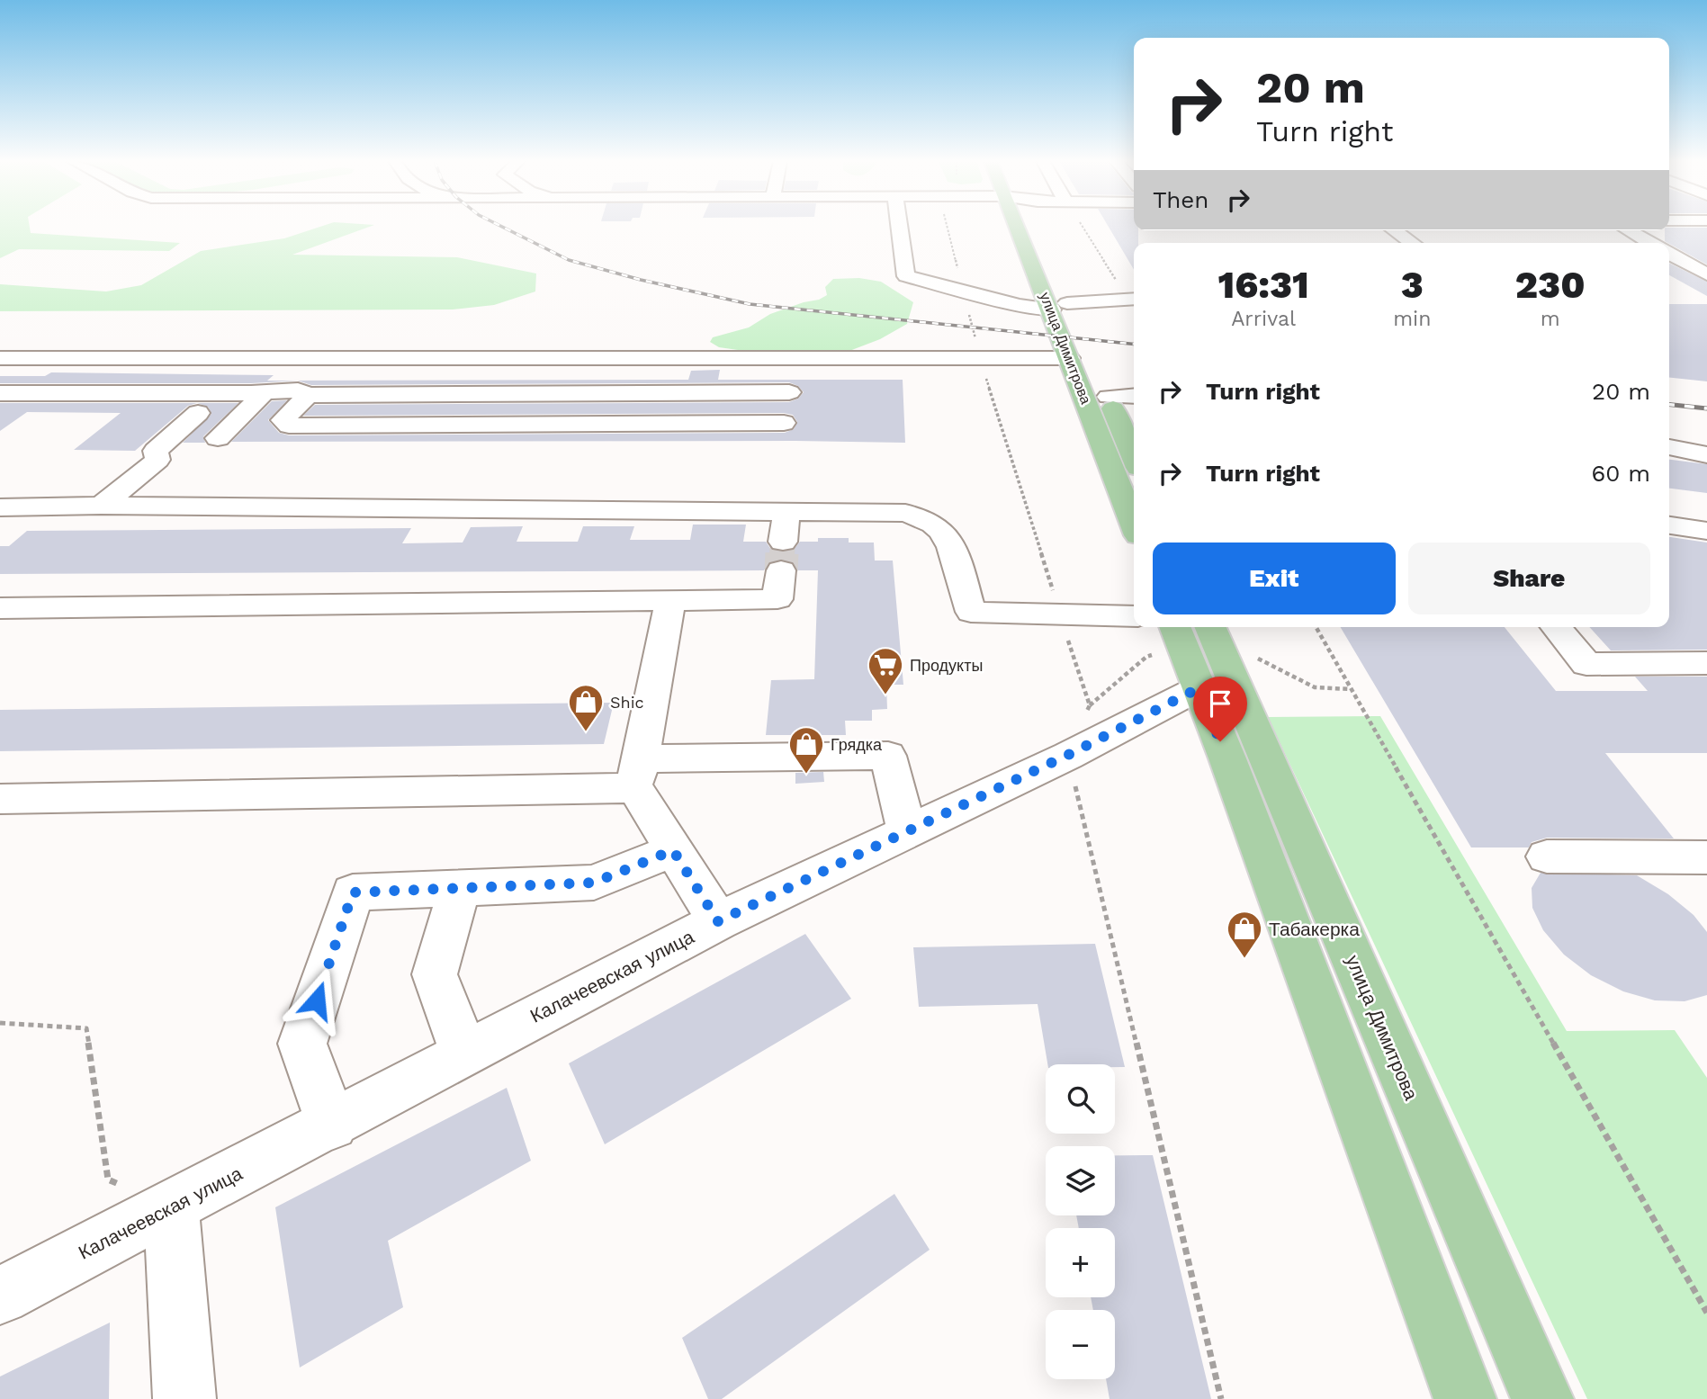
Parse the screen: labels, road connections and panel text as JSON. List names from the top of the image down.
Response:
{
  "streets": {
    "main road": ["улица Димитрова"],
    "street": ["Калачеевская улица"]
  },
  "crossings": [
    ["улица Димитрова", "Калачеевская улица"]
  ],
  "places": {
    "supermarket": ["Продукты"],
    "shop": ["Shic", "Грядка", "Табакерка"]
  },
  "page": {
    "turn": ["20 m", "Turn right"],
    "then": "Then",
    "eta": [
      "16:31",
      "Arrival",
      "3",
      "min",
      "230",
      "m"
    ],
    "list": [
      {
        "name": "Turn right",
        "value": "20 m"
      },
      {
        "name": "Turn right",
        "value": "60 m"
      }
    ],
    "buttons": ["Exit", "Share"],
    "map_buttons": ["+", "−"]
  }
}
